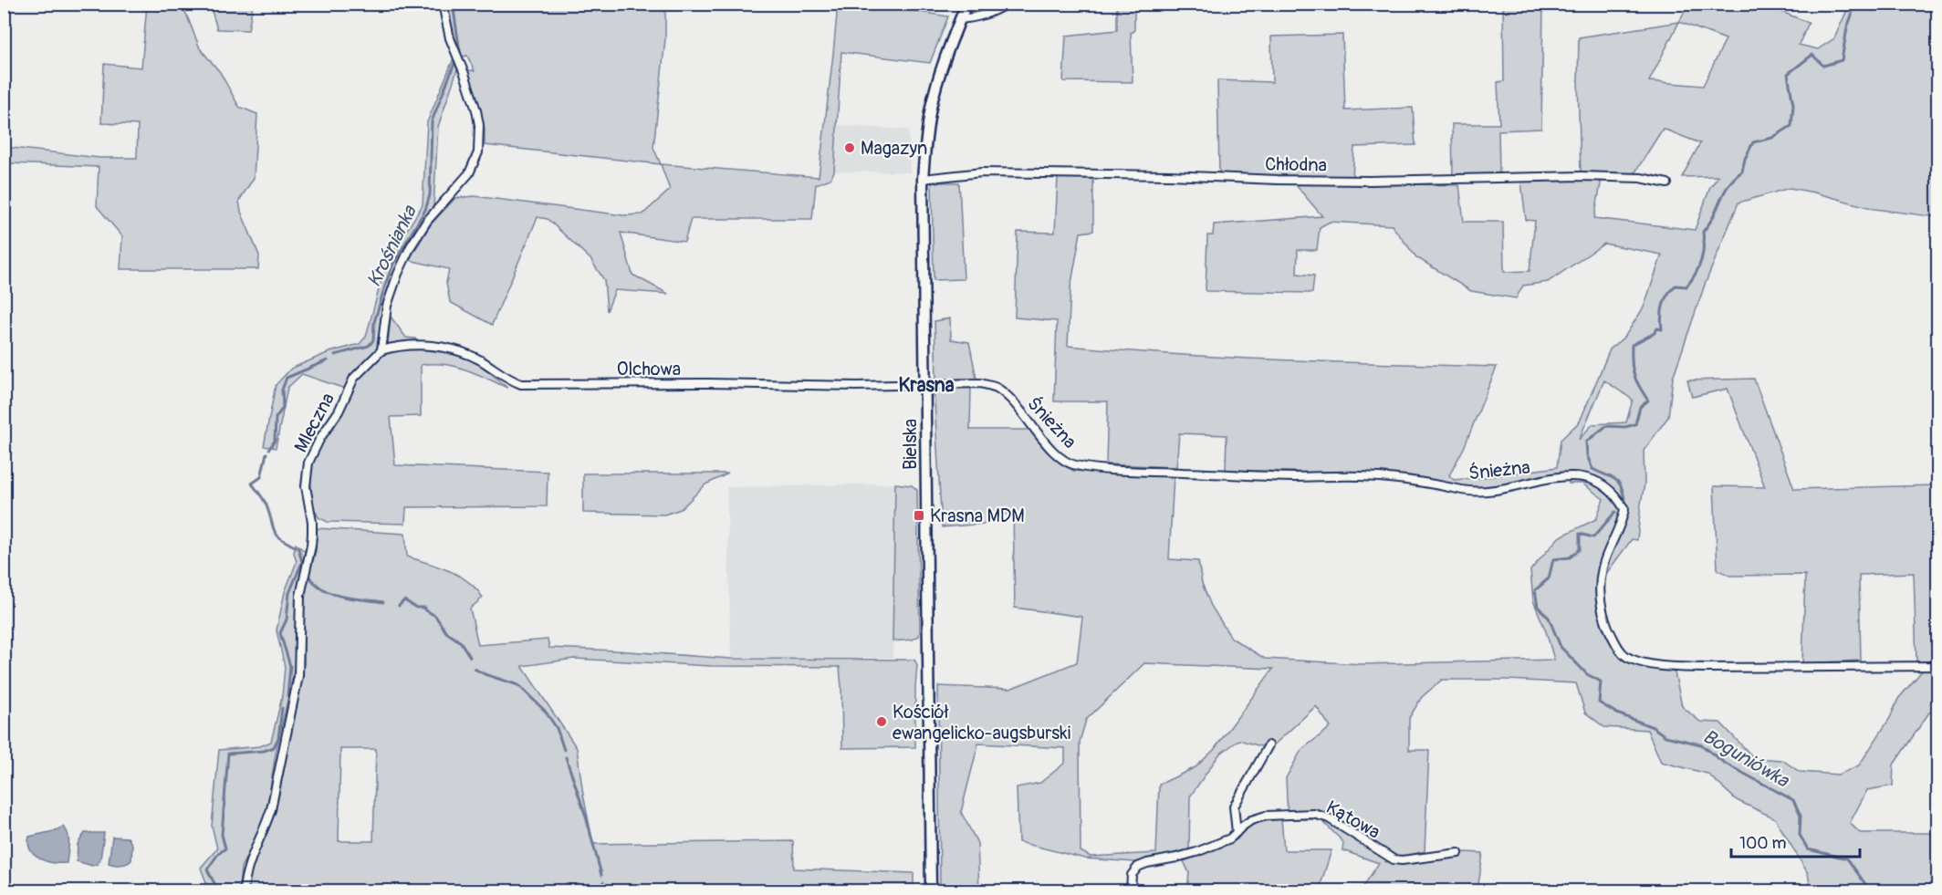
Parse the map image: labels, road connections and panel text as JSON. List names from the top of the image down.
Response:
{
  "streets": {
    "street": [
      "Chłodna",
      "Olchowa",
      "Mleczna",
      "Śnieżna",
      "Bielska",
      "Kątowa"
    ]
  },
  "crossings": [
    ["Chłodna", "Bielska"],
    ["Olchowa", "Mleczna"],
    ["Olchowa", "Śnieżna"],
    ["Olchowa", "Bielska"],
    ["Śnieżna", "Bielska"]
  ],
  "districts": ["Krasna"],
  "water": ["Krośnianka", "Boguniówka"],
  "places": {
    "other": ["Magazyn", "Kościół ewangelicko-augsburski"],
    "transit": ["Krasna MDM"]
  },
  "scale_bar": "100 m"
}
